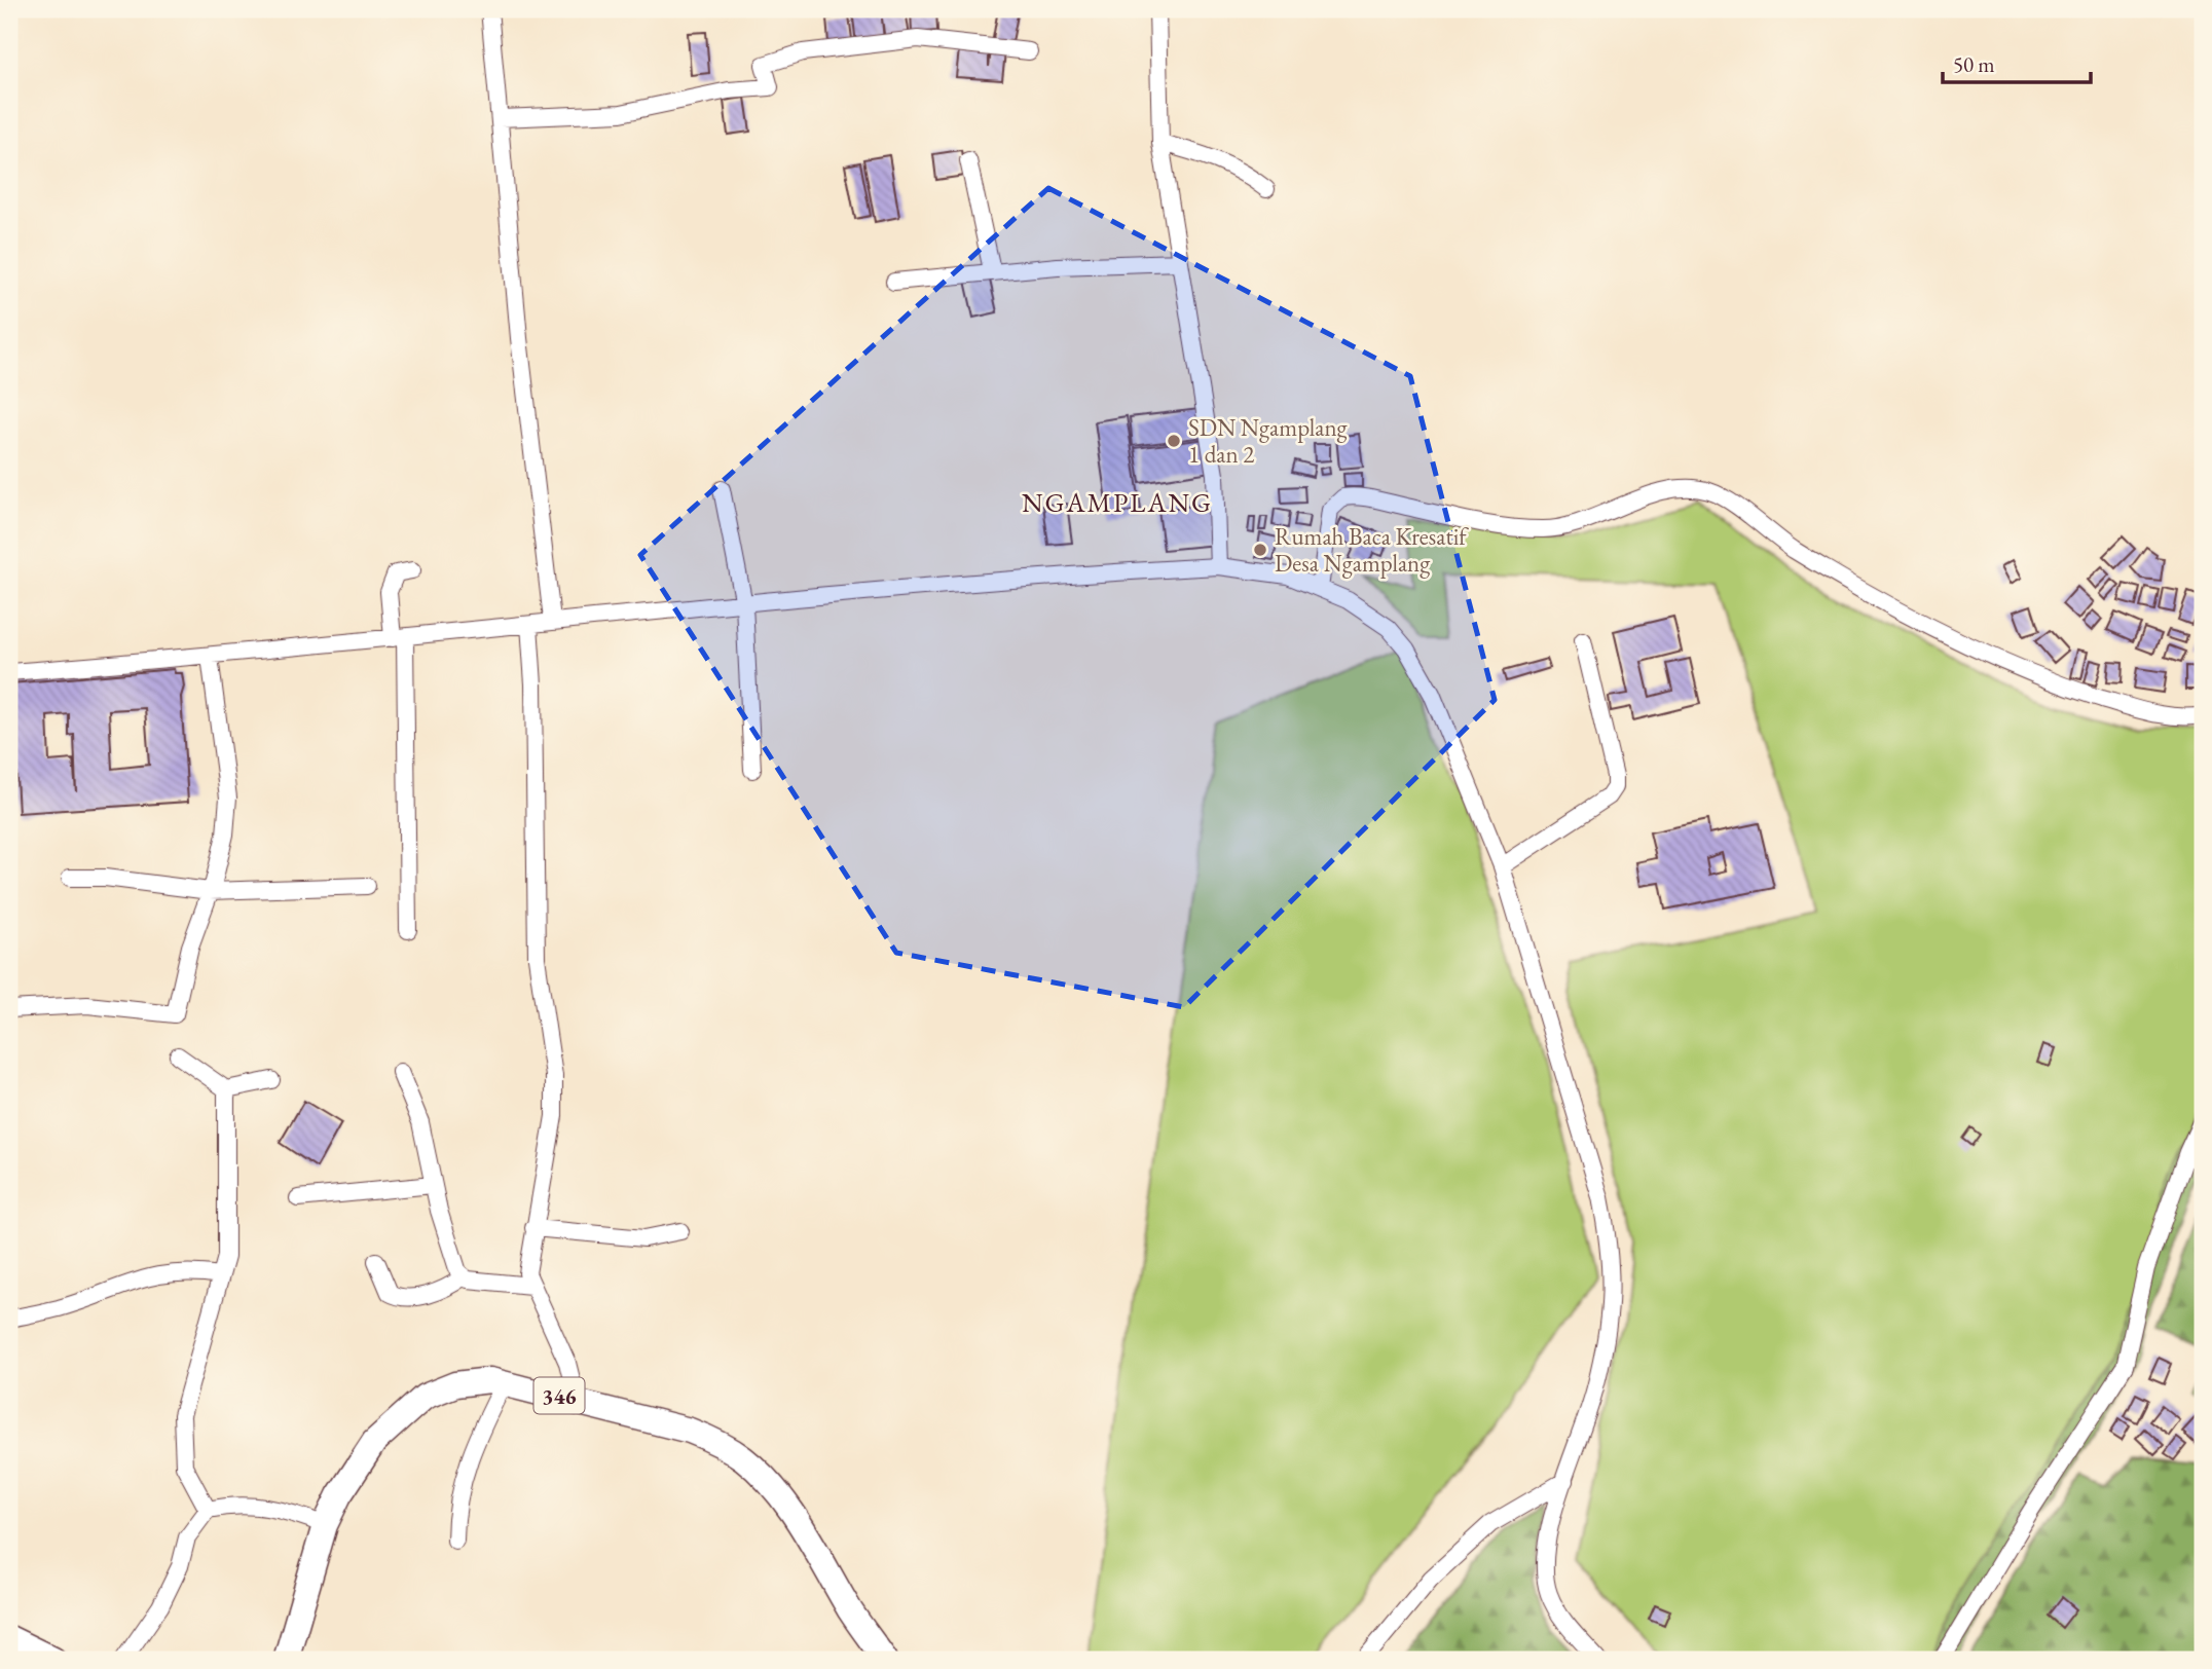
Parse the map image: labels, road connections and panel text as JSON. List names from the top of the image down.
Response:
{
  "streets": {
    "main road": ["346"]
  },
  "districts": ["NGAMPLANG"],
  "places": ["SDN Ngamplang 1 dan 2", "Rumah Baca Kresatif Desa Ngamplang"],
  "scale_bar": "50 m"
}
